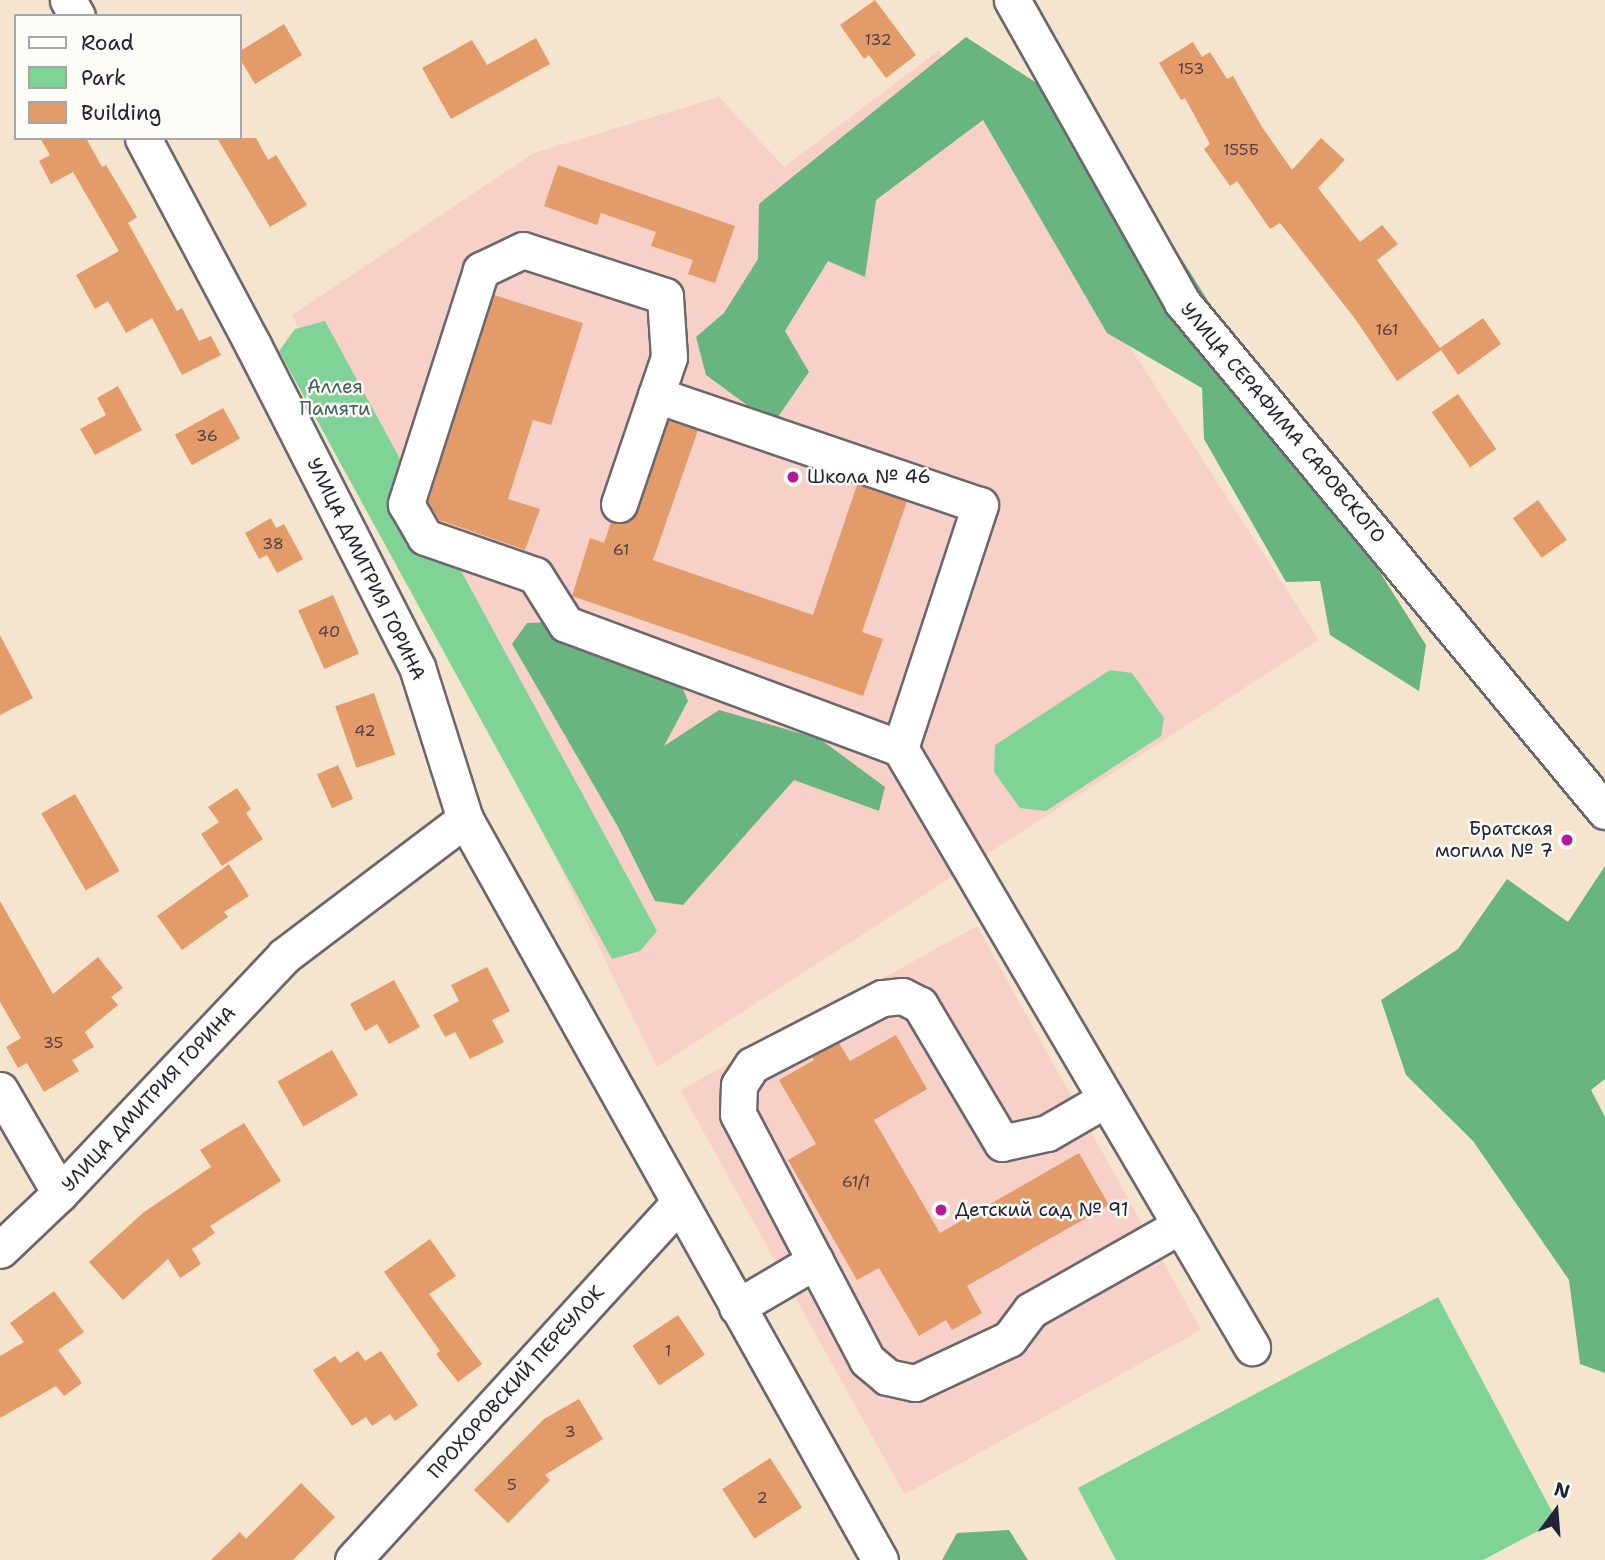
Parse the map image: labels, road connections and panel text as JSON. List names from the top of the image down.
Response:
{
  "streets": {
    "street": ["УЛИЦА СЕРАФИМА САРОВСКОГО", "УЛИЦА ДМИТРИЯ ГОРИНА", "ПРОХОРОВСКИЙ ПЕРЕУЛОК"]
  },
  "parks": ["Аллея Памяти"],
  "places": ["Школа № 46", "Братская могила № 7", "Детский сад № 91"],
  "house_numbers": [
    "132",
    "153",
    "155Б",
    "161",
    "36",
    "38",
    "61",
    "40",
    "42",
    "35",
    "61/1",
    "1",
    "3",
    "5",
    "2"
  ],
  "legend": ["Road", "Park", "Building"],
  "north": "top"
}
